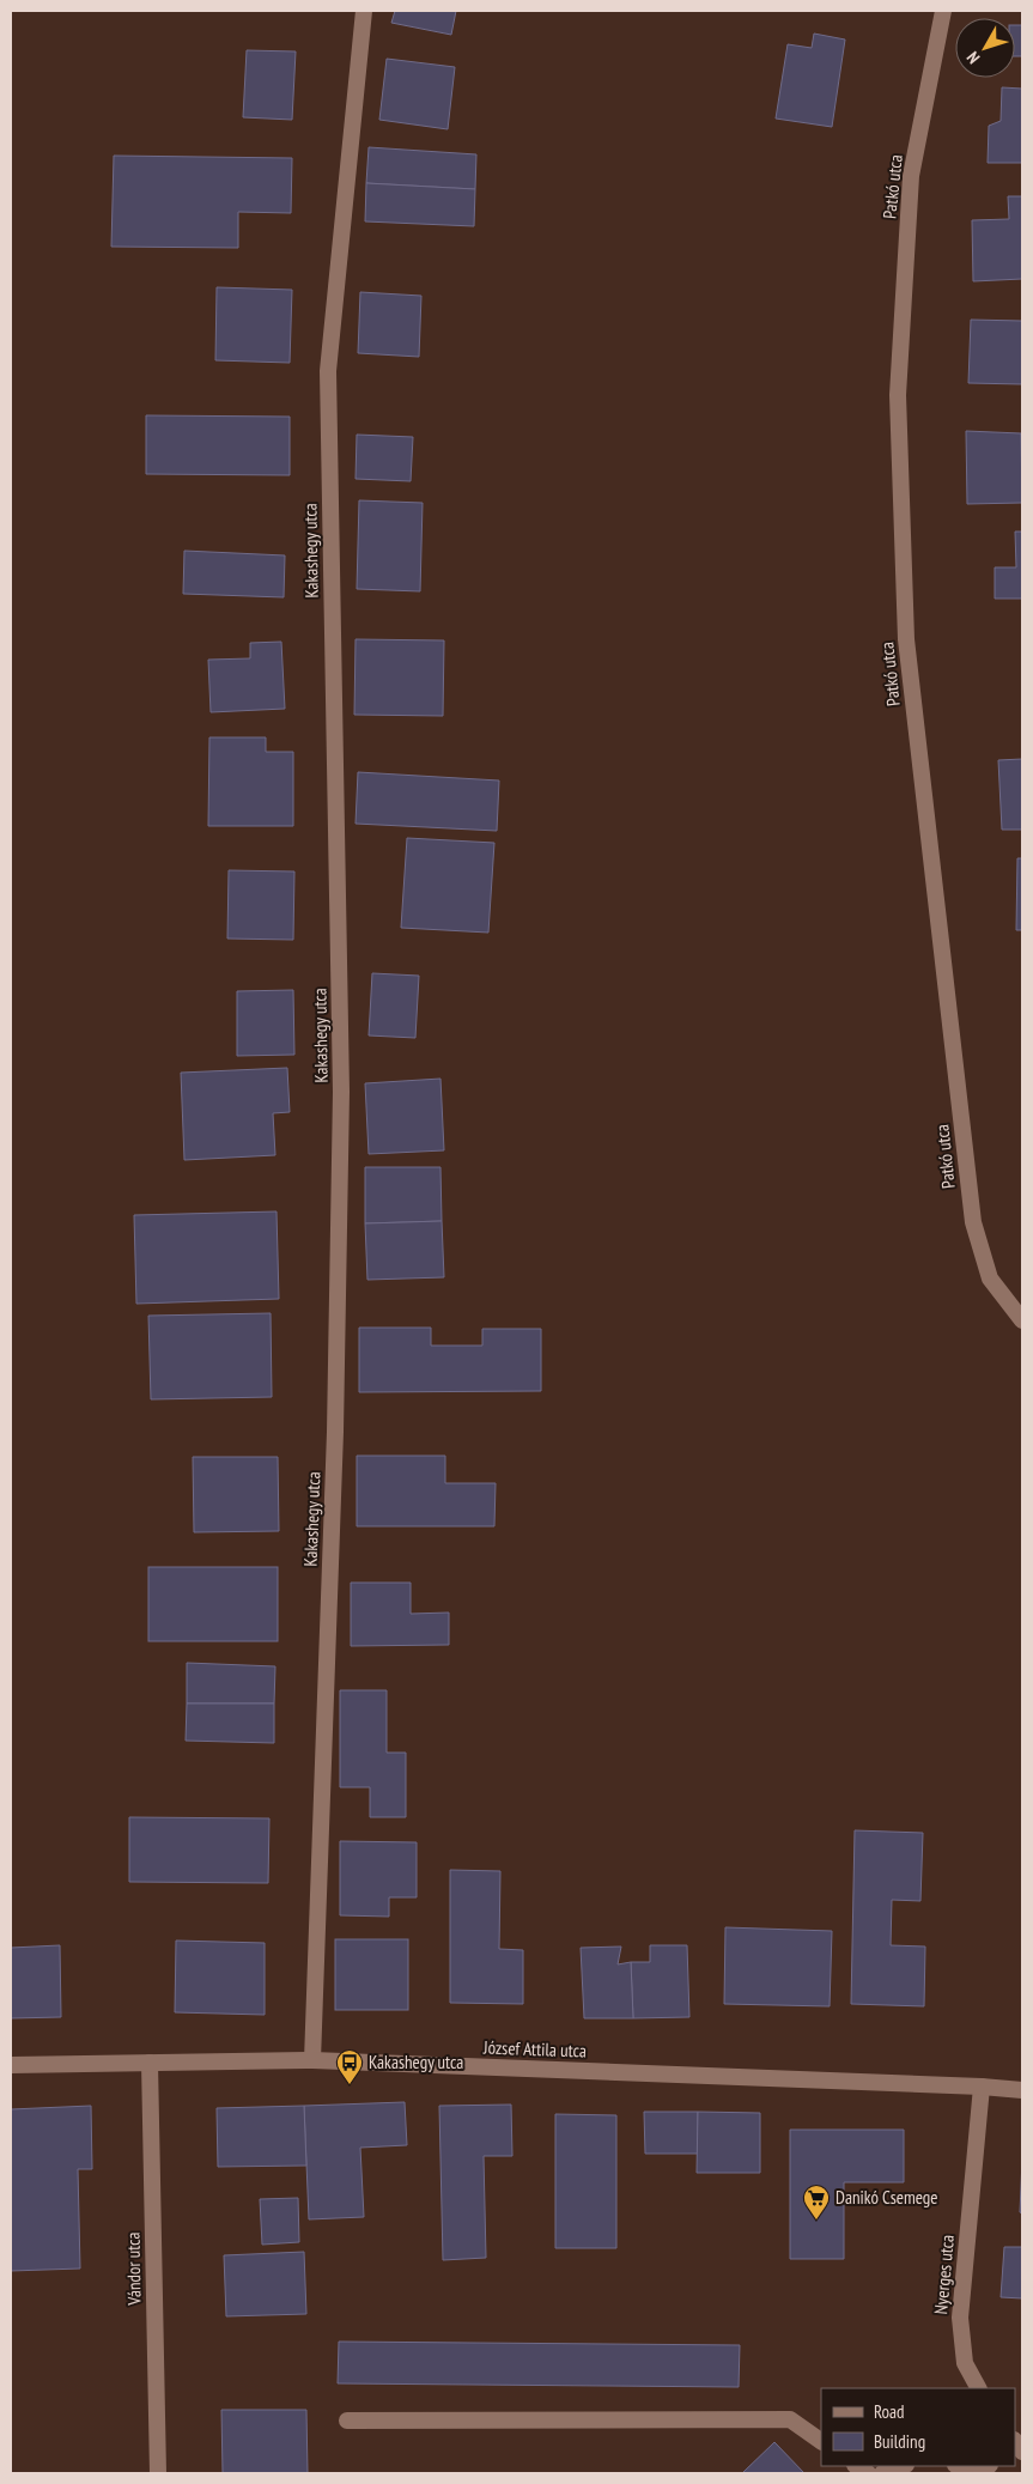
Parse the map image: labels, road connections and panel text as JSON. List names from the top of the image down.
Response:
{
  "streets": {
    "street": [
      "Patkó utca",
      "Kakashegy utca",
      "József Attila utca",
      "Vándor utca",
      "Nyerges utca"
    ]
  },
  "crossings": [
    ["Kakashegy utca", "József Attila utca"],
    ["József Attila utca", "Vándor utca"],
    ["József Attila utca", "Nyerges utca"]
  ],
  "places": {
    "bus stop": ["Kakashegy utca"],
    "supermarket": ["Danikó Csemege"]
  },
  "legend": ["Road", "Building"],
  "north": "bottom left"
}
